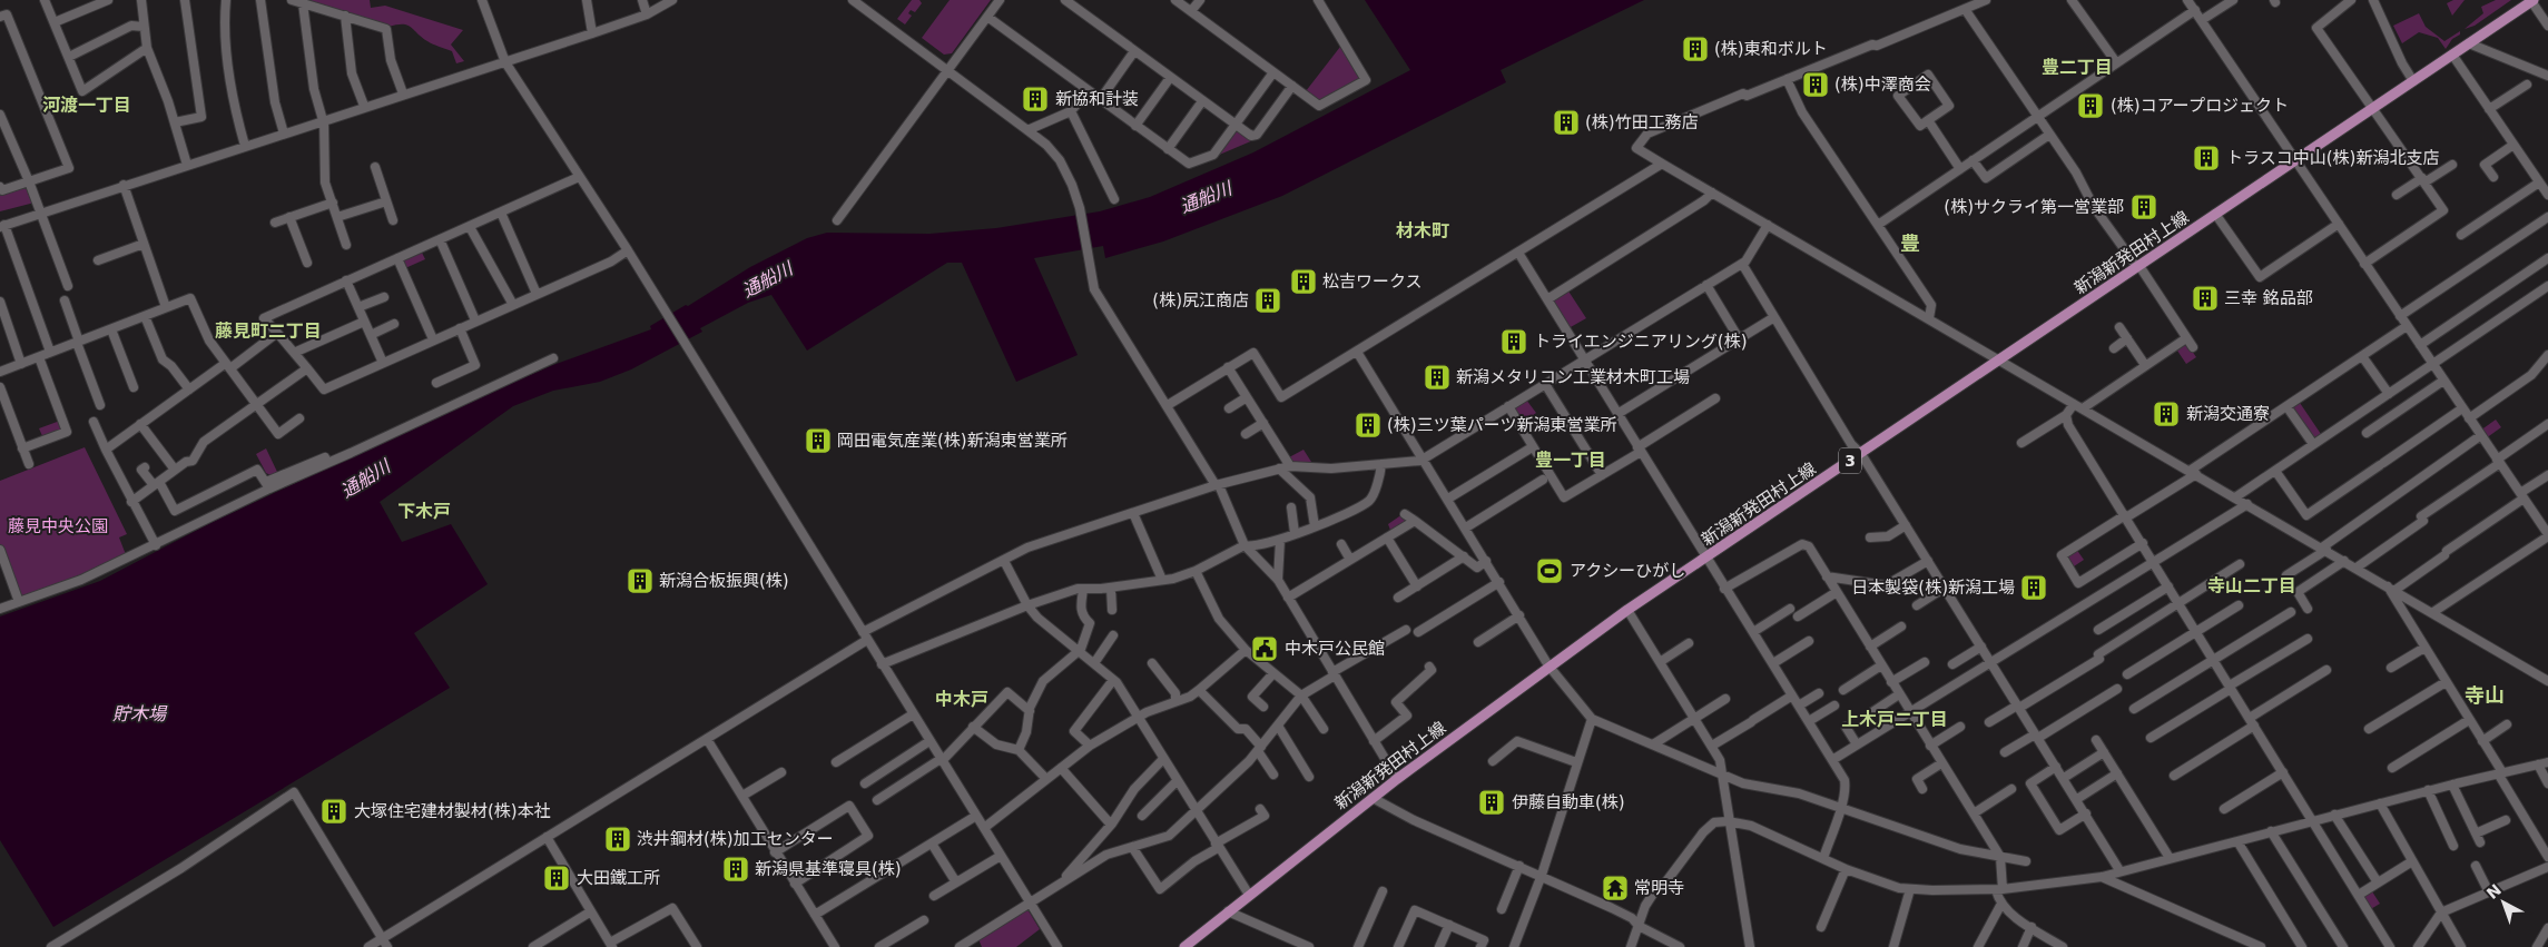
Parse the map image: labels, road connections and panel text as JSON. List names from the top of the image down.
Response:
{
  "streets": {
    "main road": ["新潟新発田村上線", "3"]
  },
  "districts": [
    "豊二丁目",
    "河渡一丁目",
    "材木町",
    "豊",
    "藤見町二丁目",
    "豊一丁目",
    "下木戸",
    "寺山二丁目",
    "寺山",
    "中木戸",
    "上木戸二丁目"
  ],
  "water": ["通船川", "貯木場"],
  "parks": ["藤見中央公園"],
  "places": {
    "building": [
      "(株)東和ボルト",
      "(株)中澤商会",
      "新協和計装",
      "(株)コアープロジェクト",
      "(株)竹田工務店",
      "トラスコ中山(株)新潟北支店",
      "(株)サクライ第一営業部",
      "松吉ワークス",
      "三幸 銘品部",
      "(株)尻江商店",
      "トライエンジニアリング(株)",
      "新潟メタリコン工業材木町工場",
      "新潟交通寮",
      "(株)三ツ葉パーツ新潟東営業所",
      "岡田電気産業(株)新潟東営業所",
      "新潟合板振興(株)",
      "日本製袋(株)新潟工場",
      "伊藤自動車(株)",
      "大塚住宅建材製材(株)本社",
      "渋井鋼材(株)加工センター",
      "新潟県基準寝具(株)",
      "大田鐵工所"
    ],
    "sports": ["アクシーひがし"],
    "public building": ["中木戸公民館"],
    "temple": ["常明寺"]
  },
  "north": "top left"
}
